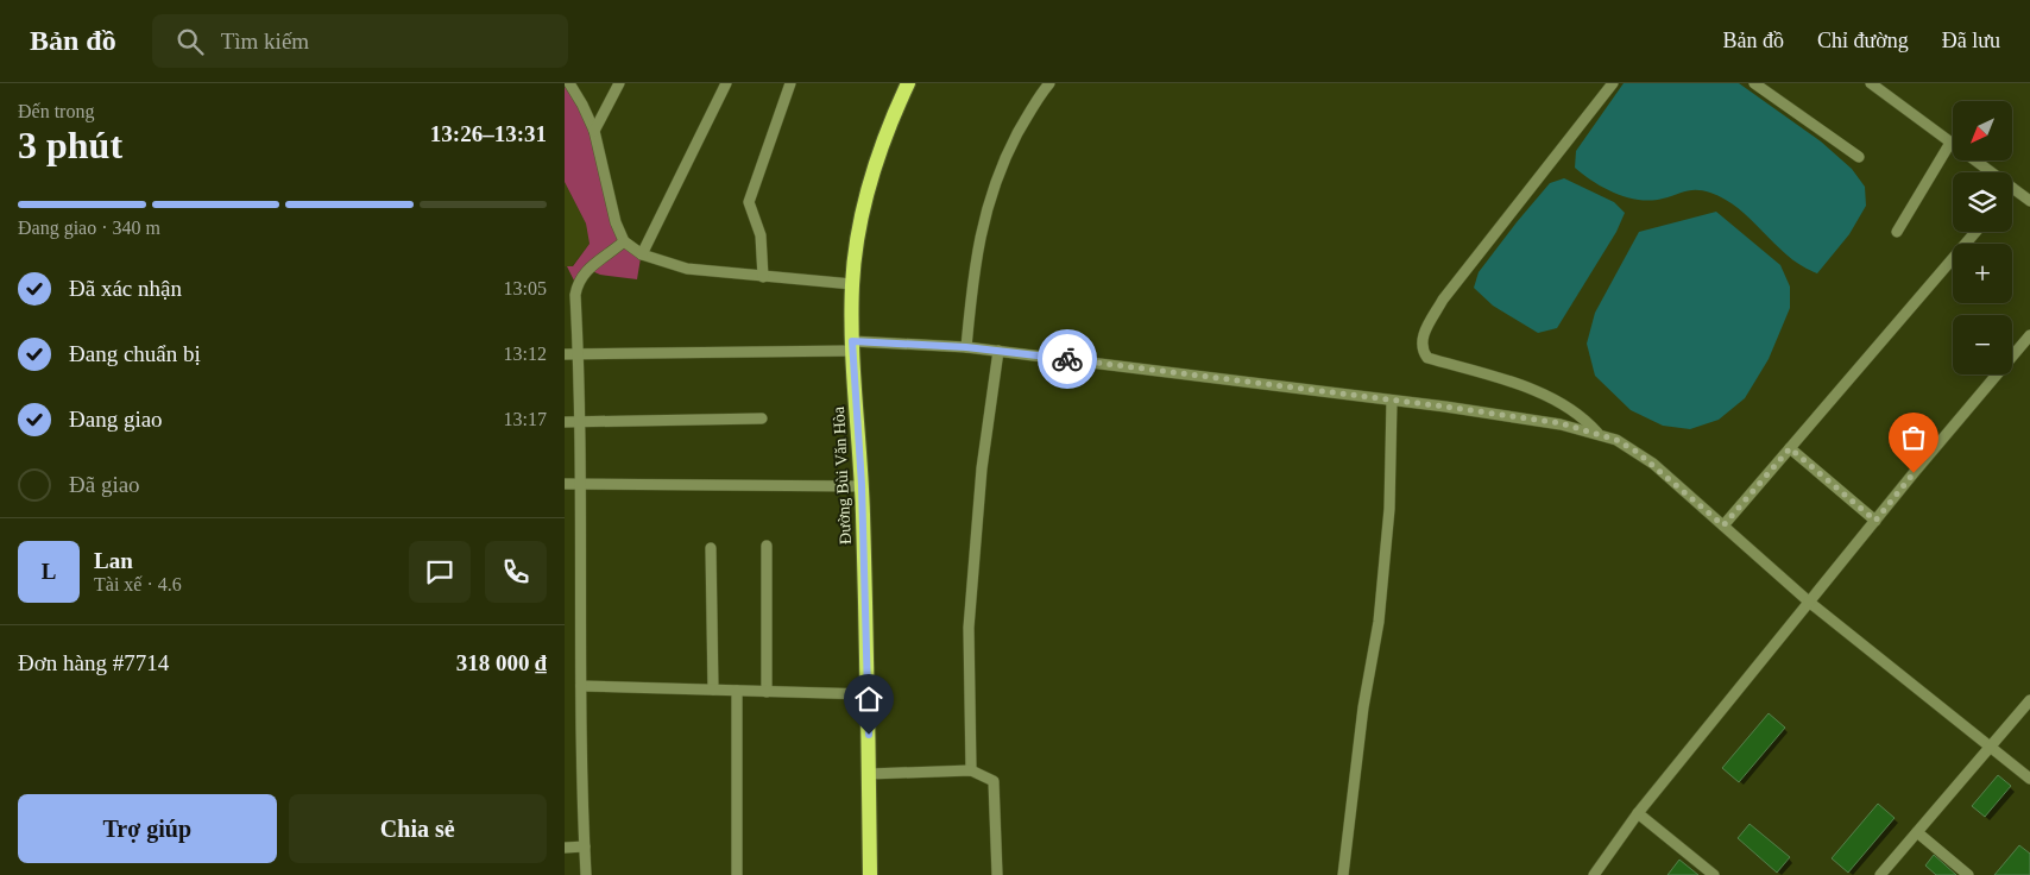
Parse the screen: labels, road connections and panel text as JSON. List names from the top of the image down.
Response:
{
  "streets": {
    "main road": ["Đường Bùi Văn Hòa"]
  },
  "north": "bottom left",
  "page": {
    "header": "Bản đồ",
    "search": "Tìm kiếm",
    "nav": ["Bản đồ", "Chỉ đường", "Đã lưu"],
    "heading": ["3 phút", "Đến trong", "13:26–13:31"],
    "panel": [
      "Lan",
      "Tài xế · 4.6",
      "Đơn hàng #7714",
      "318 000 ₫"
    ],
    "map_buttons": ["+", "−"],
    "bar": "Đang giao · 340 m",
    "list": [
      ["Đã xác nhận", "13:05"],
      ["Đang chuẩn bị", "13:12"],
      ["Đang giao", "13:17"],
      "Đã giao"
    ],
    "round": "L",
    "buttons": ["Trợ giúp", "Chia sẻ"]
  }
}
